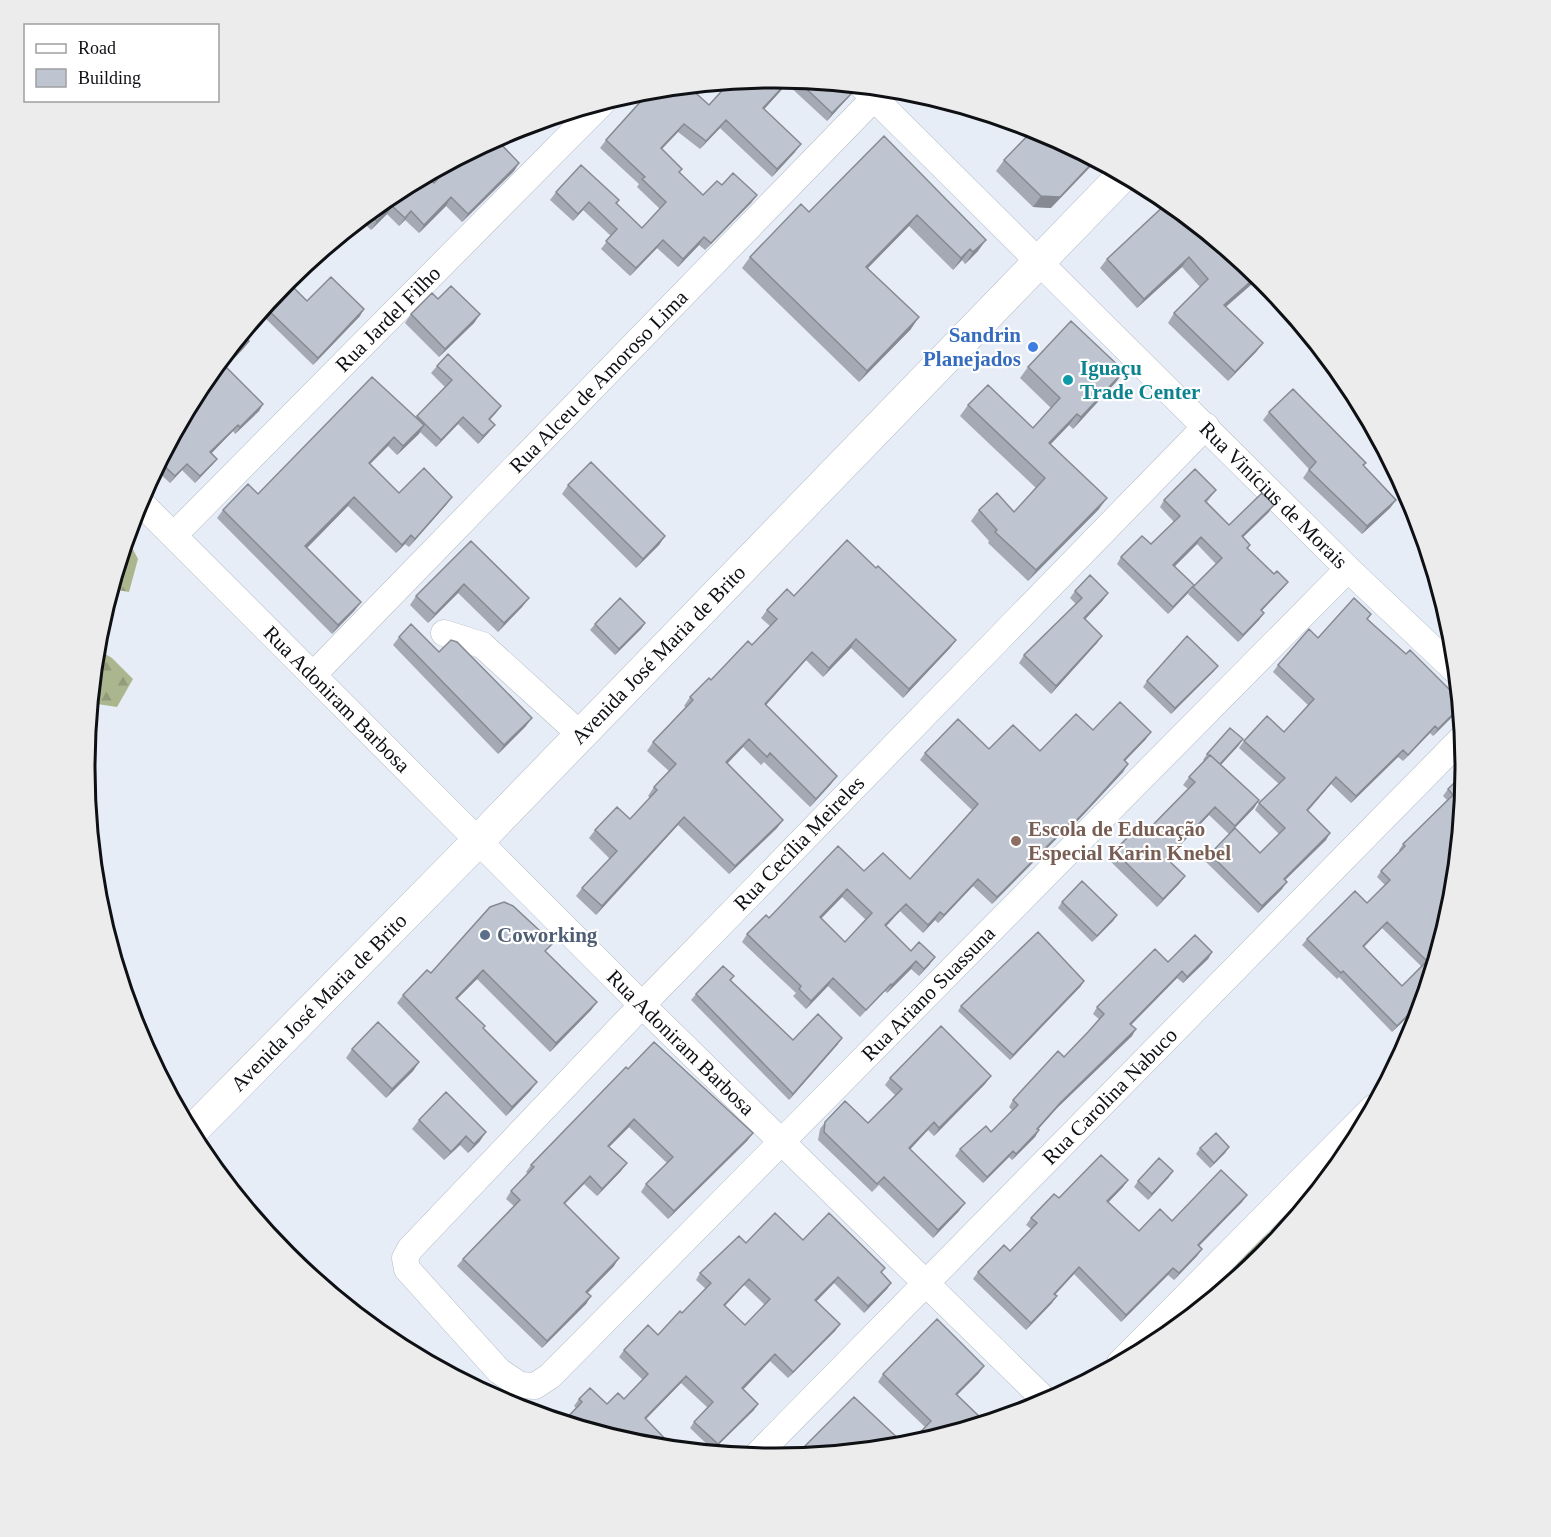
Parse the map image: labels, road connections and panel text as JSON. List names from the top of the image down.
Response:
{
  "streets": {
    "main road": ["Avenida José Maria de Brito"],
    "street": [
      "Rua Jardel Filho",
      "Rua Alceu de Amoroso Lima",
      "Rua Vinícius de Morais",
      "Rua Adoniram Barbosa",
      "Rua Cecília Meireles",
      "Rua Ariano Suassuna",
      "Rua Carolina Nabuco"
    ]
  },
  "crossings": [
    ["Rua Jardel Filho", "Rua Adoniram Barbosa"],
    ["Rua Alceu de Amoroso Lima", "Rua Adoniram Barbosa"],
    ["Rua Vinícius de Morais", "Avenida José Maria de Brito"],
    ["Rua Vinícius de Morais", "Rua Cecília Meireles"],
    ["Rua Vinícius de Morais", "Rua Ariano Suassuna"],
    ["Avenida José Maria de Brito", "Rua Adoniram Barbosa"],
    ["Rua Adoniram Barbosa", "Rua Cecília Meireles"],
    ["Rua Adoniram Barbosa", "Rua Ariano Suassuna"],
    ["Rua Adoniram Barbosa", "Rua Carolina Nabuco"],
    ["Rua Cecília Meireles", "Rua Ariano Suassuna"]
  ],
  "places": [
    "Sandrin Planejados",
    "Iguaçu Trade Center",
    "Escola de Educação Especial Karin Knebel",
    "Coworking"
  ],
  "legend": ["Road", "Building"]
}
